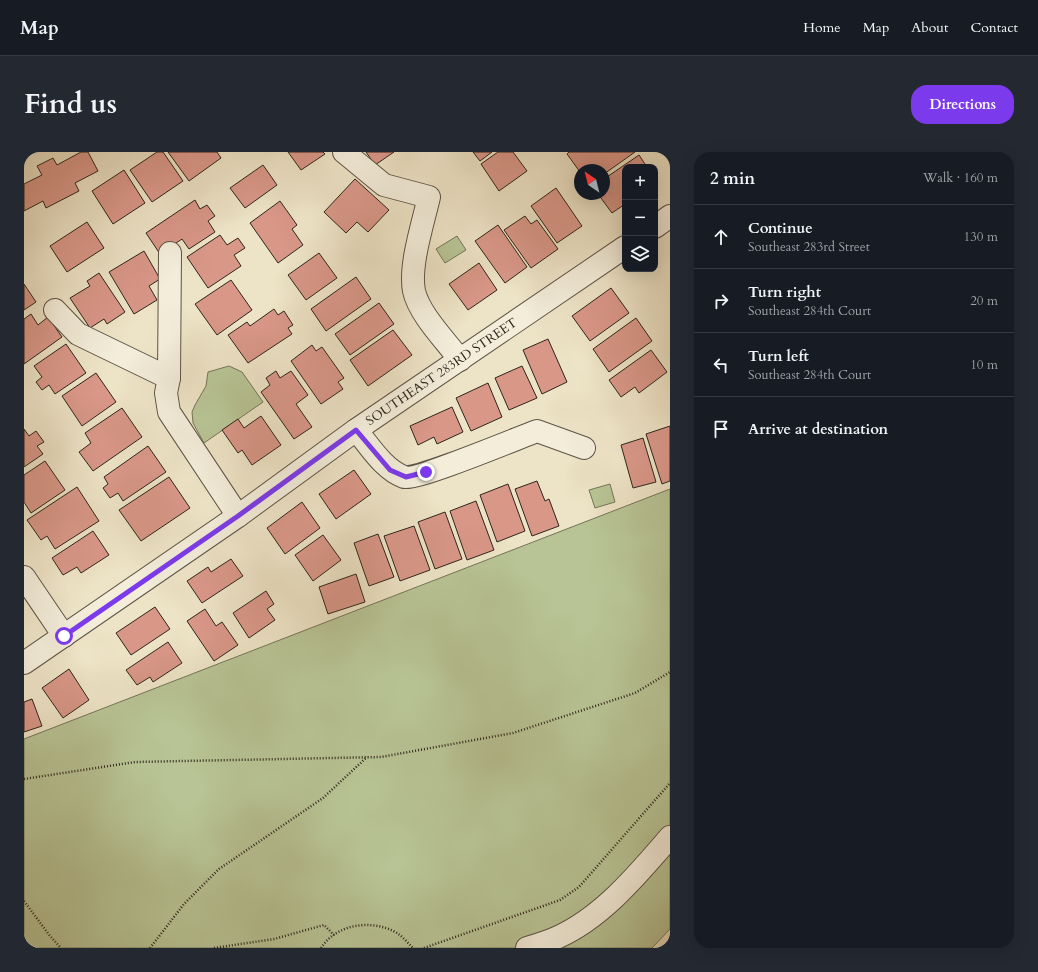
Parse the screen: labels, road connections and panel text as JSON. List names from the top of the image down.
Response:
{
  "streets": {
    "street": ["SOUTHEAST 283RD STREET"]
  },
  "north": "top left",
  "page": {
    "header": "Map",
    "nav": [
      "Home",
      "Map",
      "About",
      "Contact"
    ],
    "title": "Find us",
    "buttons": "Directions",
    "heading": ["2 min", "Walk · 160 m"],
    "map_buttons": ["+", "−"],
    "list": [
      ["Continue", "Southeast 283rd Street", "130 m"],
      ["Turn right", "Southeast 284th Court", "20 m"],
      ["Turn left", "Southeast 284th Court", "10 m"],
      "Arrive at destination"
    ]
  }
}
